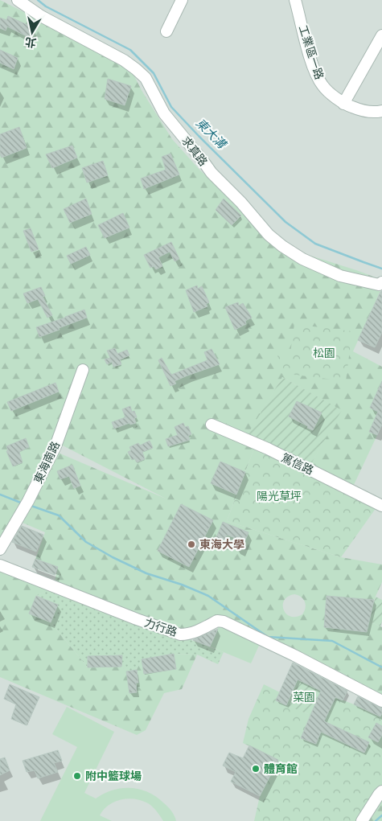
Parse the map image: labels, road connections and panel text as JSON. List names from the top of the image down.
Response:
{
  "streets": {
    "street": [
      "工業區一路",
      "求真路",
      "東海南路",
      "篤信路",
      "力行路"
    ]
  },
  "water": ["東大溝"],
  "parks": ["松園", "陽光草坪", "菜園"],
  "places": ["東海大學", "體育館", "附中籃球場"],
  "north": "bottom"
}
